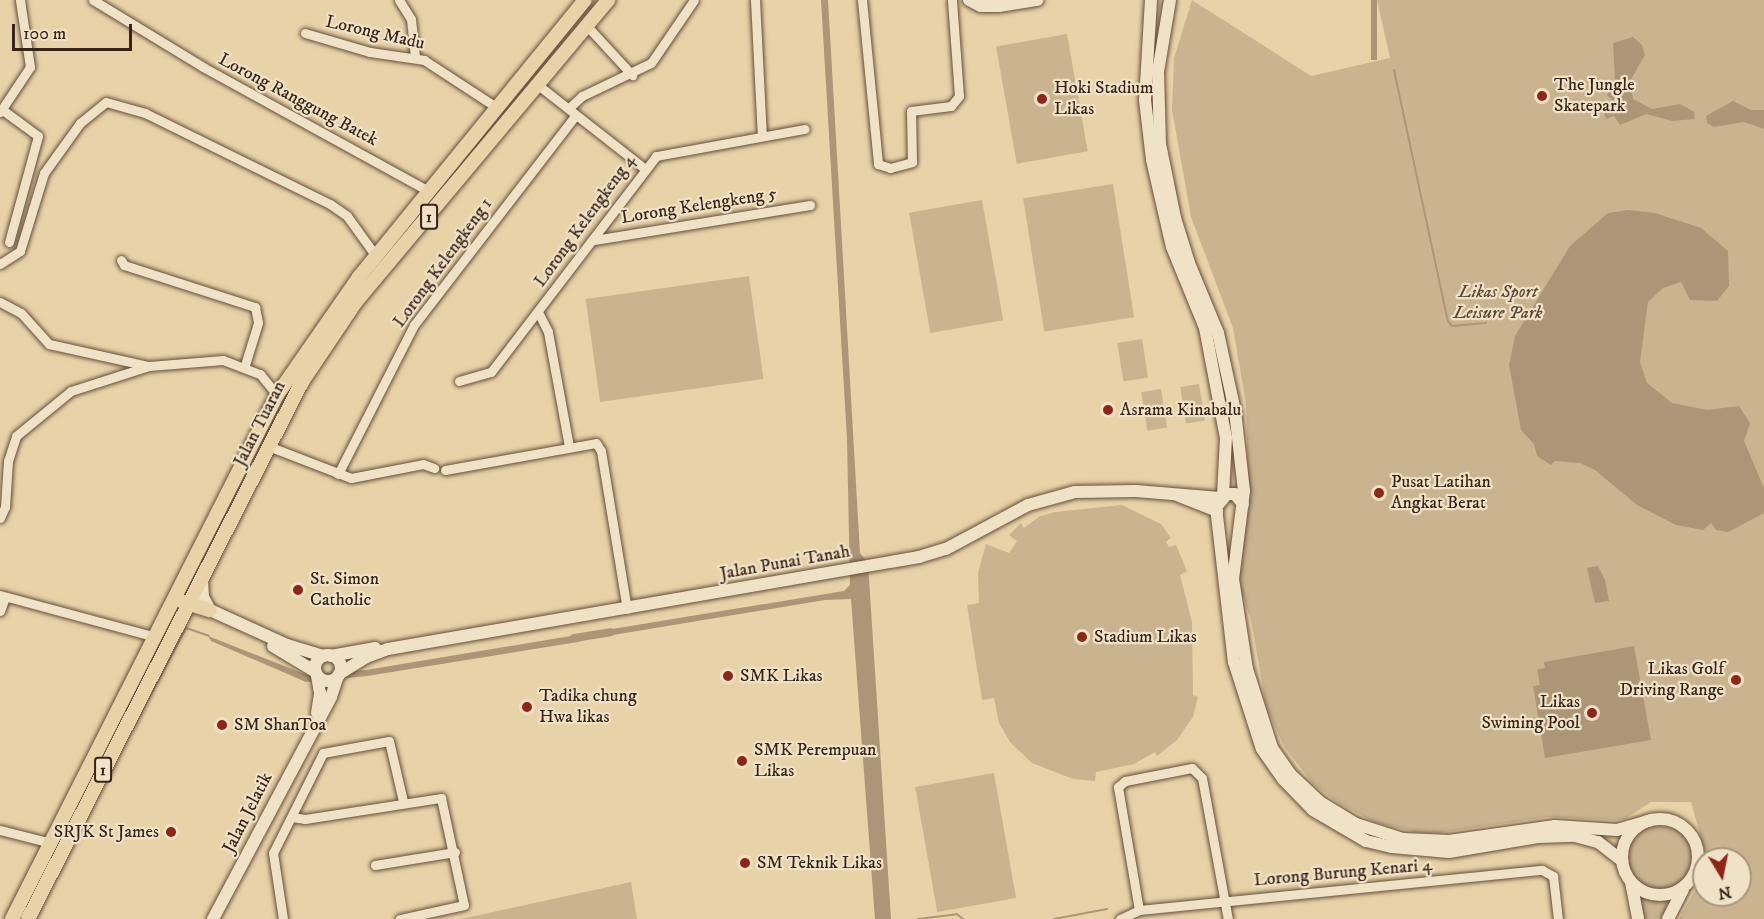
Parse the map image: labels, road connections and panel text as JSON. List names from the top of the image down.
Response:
{
  "streets": {
    "main road": [
      "1",
      "Jalan Tuaran",
      "Jalan Punai Tanah",
      "Jalan Jelatik"
    ],
    "street": [
      "Lorong Madu",
      "Lorong Ranggung Batek",
      "Lorong Kelengkeng 5",
      "Lorong Kelengkeng 4",
      "Lorong Kelengkeng 1",
      "Lorong Burung Kenari 4"
    ]
  },
  "crossings": [
    ["Lorong Madu", "Jalan Tuaran"],
    ["Lorong Ranggung Batek", "Jalan Tuaran"],
    ["Lorong Kelengkeng 5", "Lorong Kelengkeng 4"]
  ],
  "parks": ["Likas Sport Leisure Park"],
  "places": [
    "The Jungle Skatepark",
    "Hoki Stadium Likas",
    "Asrama Kinabalu",
    "Pusat Latihan Angkat Berat",
    "St. Simon Catholic",
    "Stadium Likas",
    "SMK Likas",
    "Likas Golf Driving Range",
    "Tadika chung Hwa likas",
    "Likas Swiming Pool",
    "SM ShanToa",
    "SMK Perempuan Likas",
    "SRJK St James",
    "SM Teknik Likas"
  ],
  "scale_bar": "100 m",
  "north": "bottom"
}
